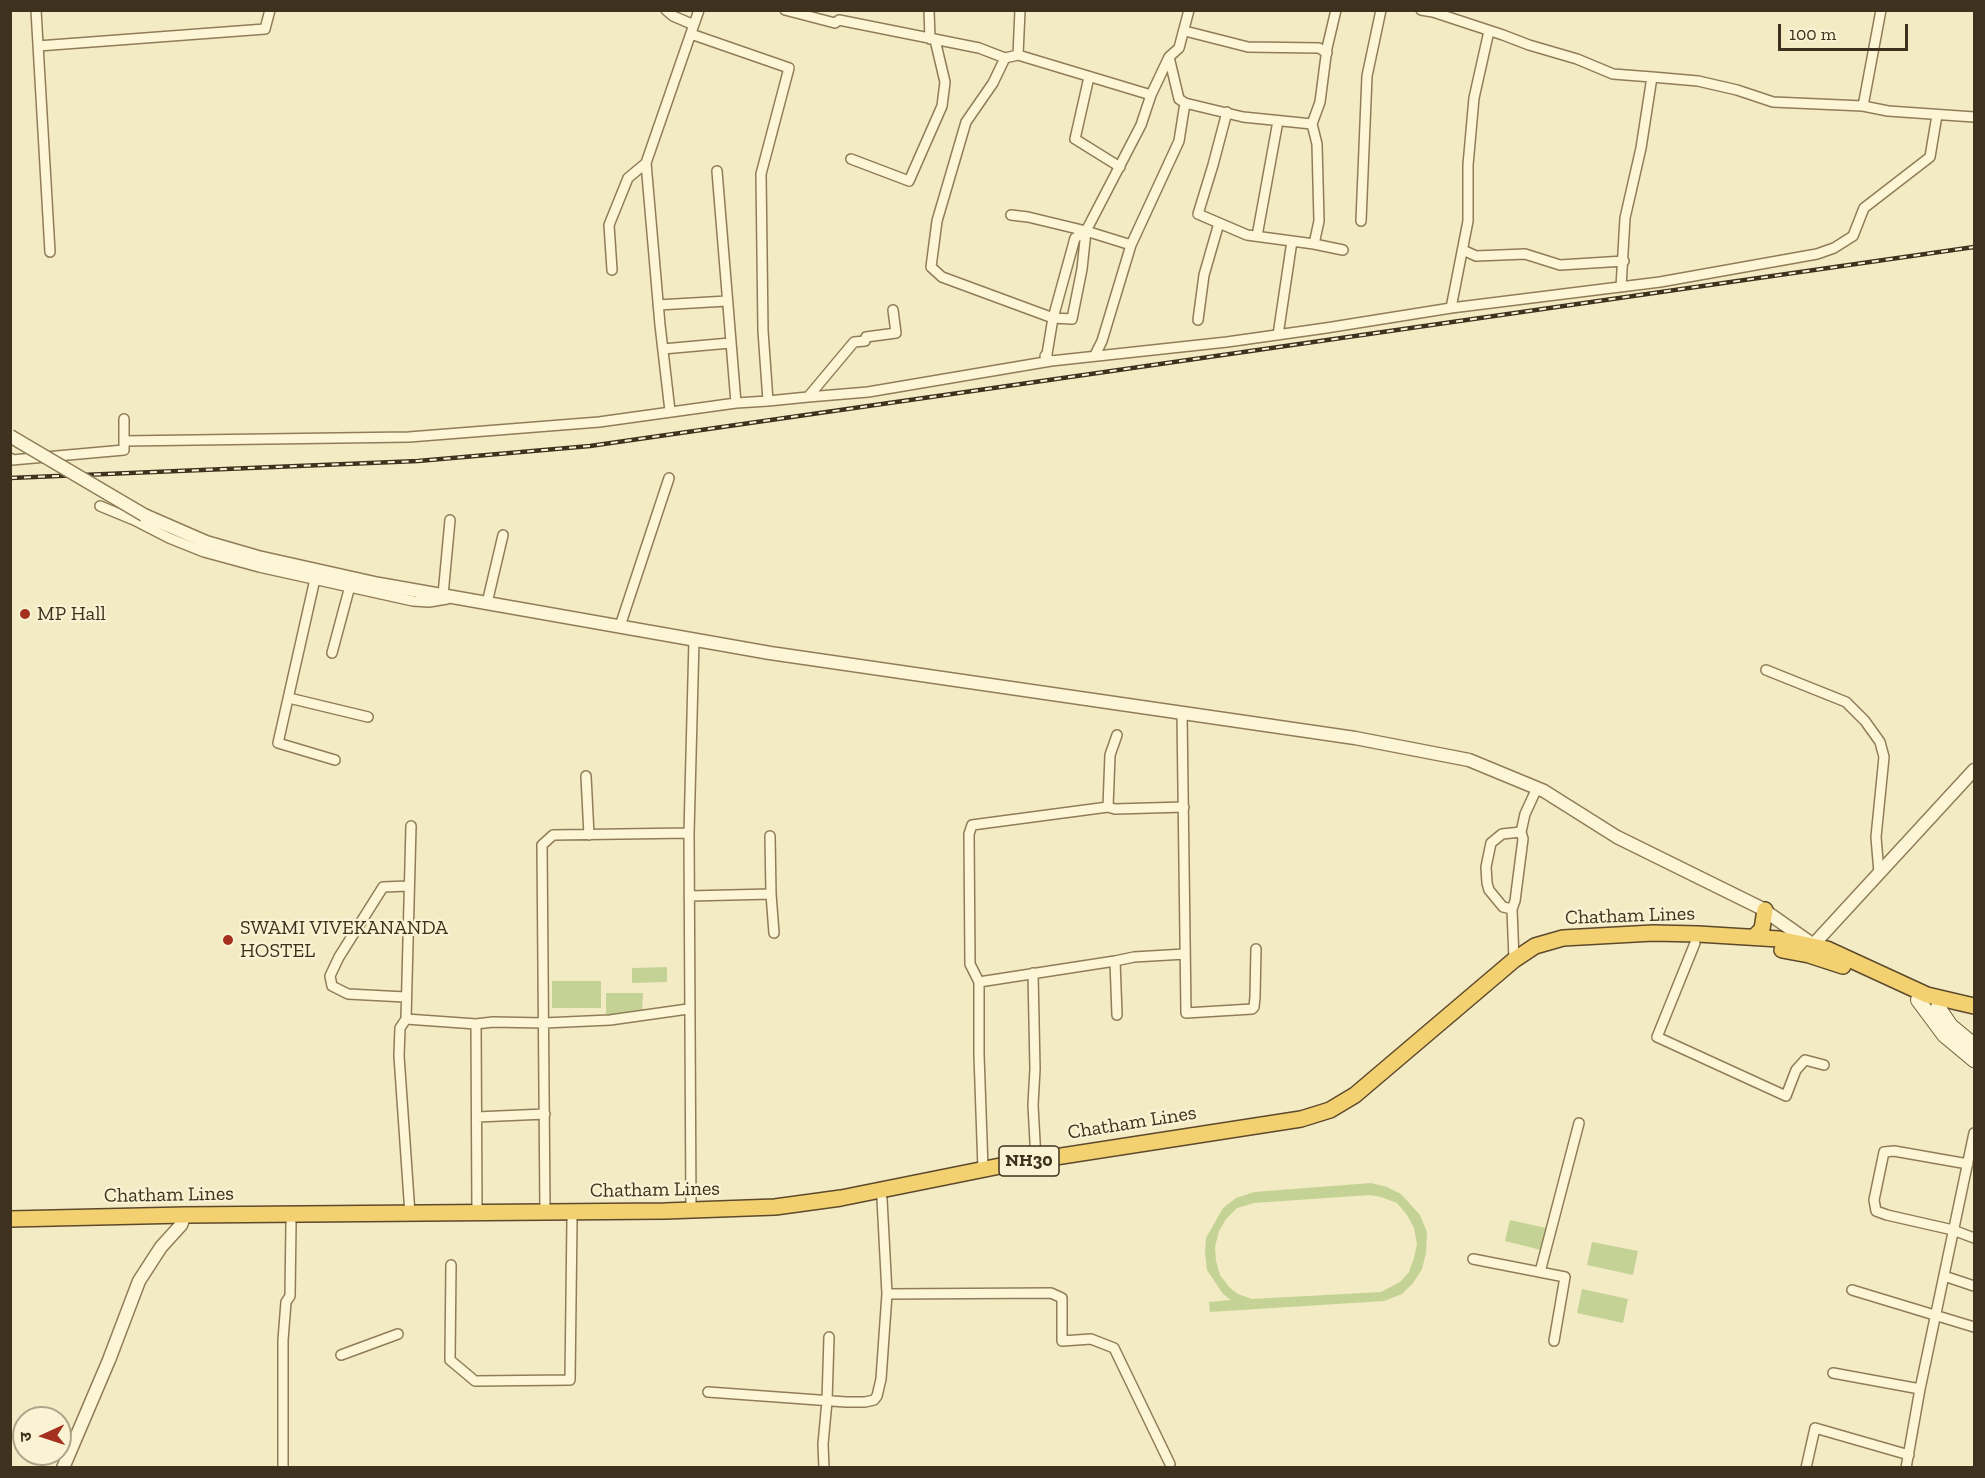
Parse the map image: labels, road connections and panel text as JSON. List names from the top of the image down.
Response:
{
  "streets": {
    "highway": ["Chatham Lines", "NH30"]
  },
  "places": ["MP Hall", "SWAMI VIVEKANANDA HOSTEL"],
  "scale_bar": "100 m",
  "north": "left"
}
